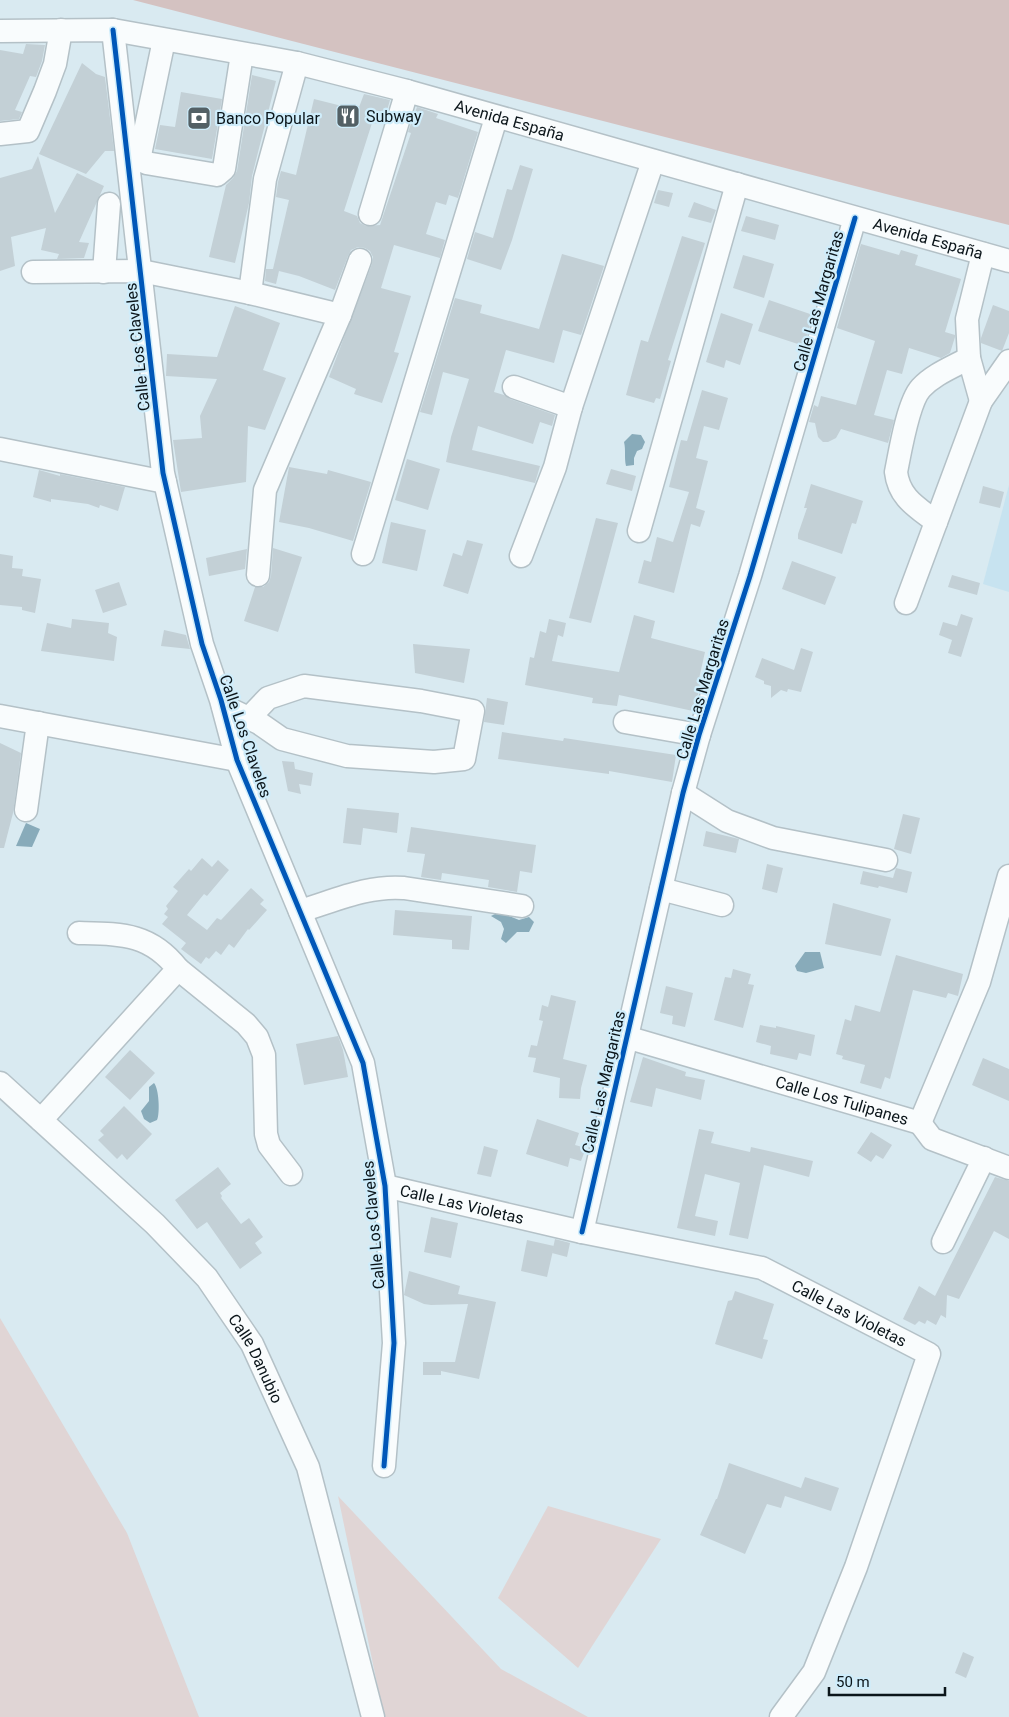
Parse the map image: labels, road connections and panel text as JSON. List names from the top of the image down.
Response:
{
  "streets": {
    "street": [
      "Avenida España",
      "Calle Las Margaritas",
      "Calle Los Claveles",
      "Calle Los Tulipanes",
      "Calle Las Violetas",
      "Calle Danubio"
    ]
  },
  "crossings": [
    ["Avenida España", "Calle Las Margaritas"],
    ["Avenida España", "Calle Los Claveles"],
    ["Calle Las Margaritas", "Calle Los Tulipanes"],
    ["Calle Las Margaritas", "Calle Las Violetas"],
    ["Calle Los Claveles", "Calle Las Violetas"]
  ],
  "places": {
    "restaurant": ["Subway"],
    "bank": ["Banco Popular"]
  },
  "scale_bar": "50 m"
}
